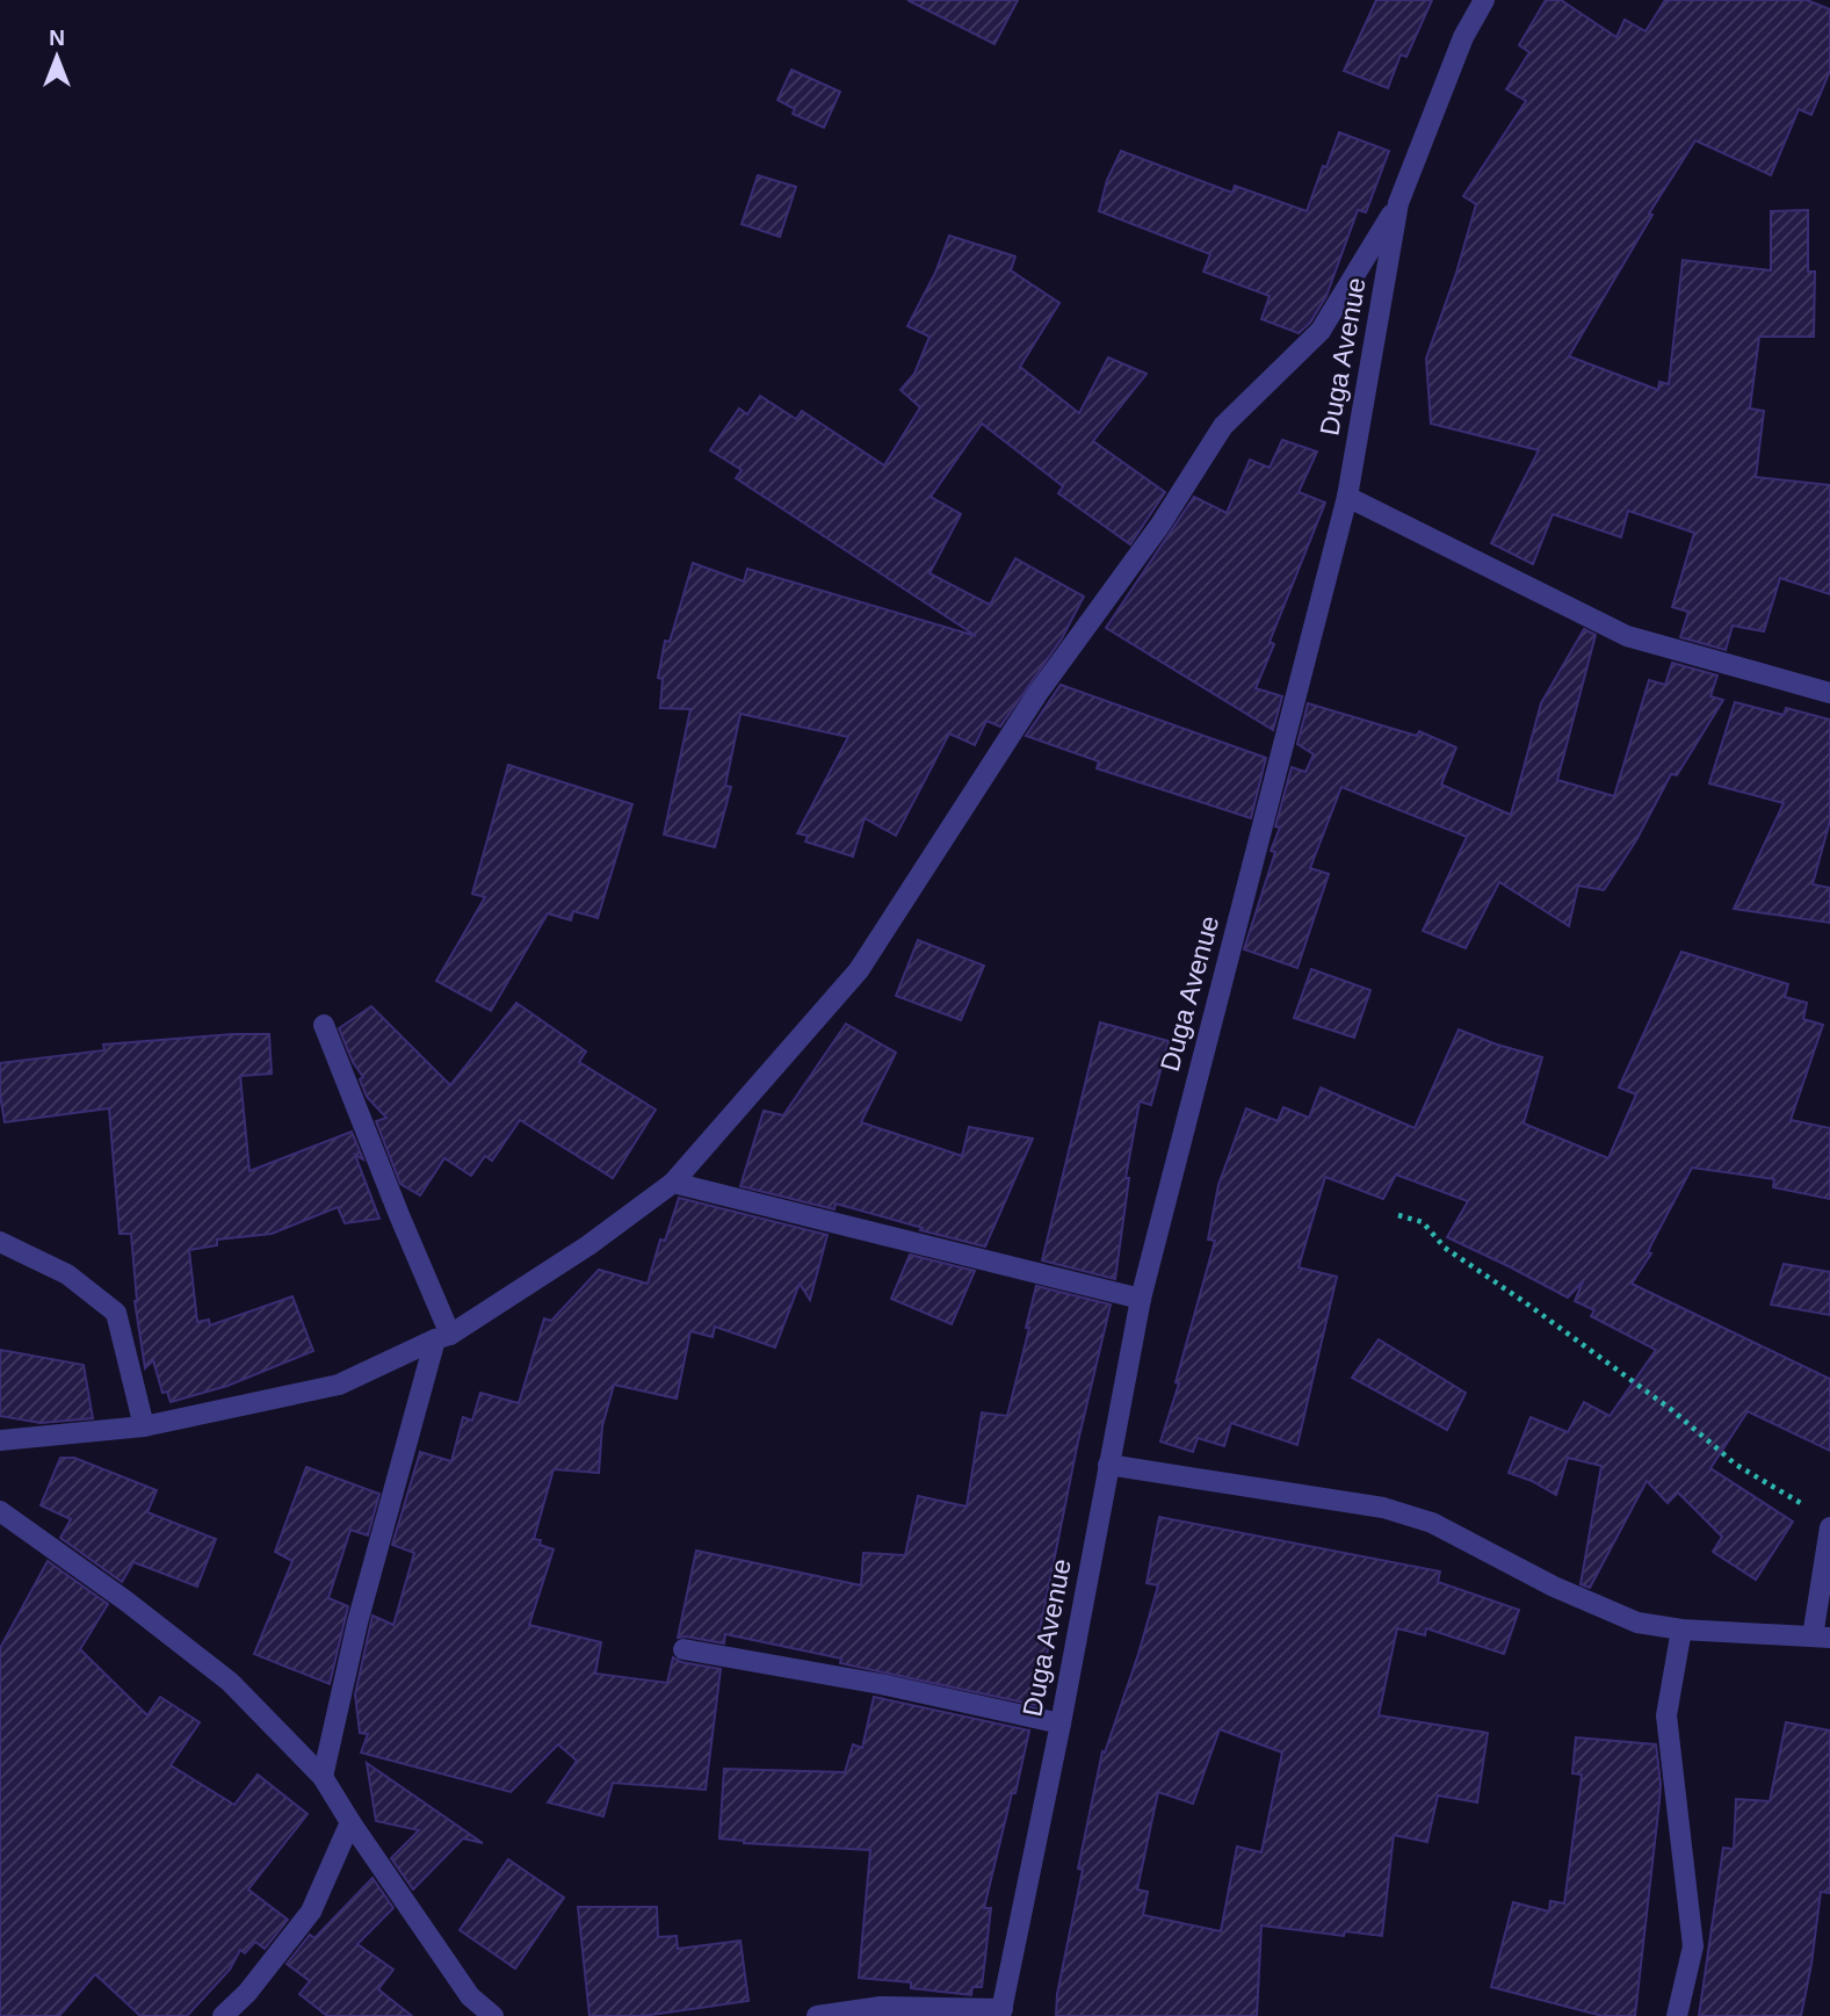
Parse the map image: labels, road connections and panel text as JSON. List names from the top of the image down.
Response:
{
  "streets": {
    "street": ["Duga Avenue"]
  },
  "north": "top"
}
